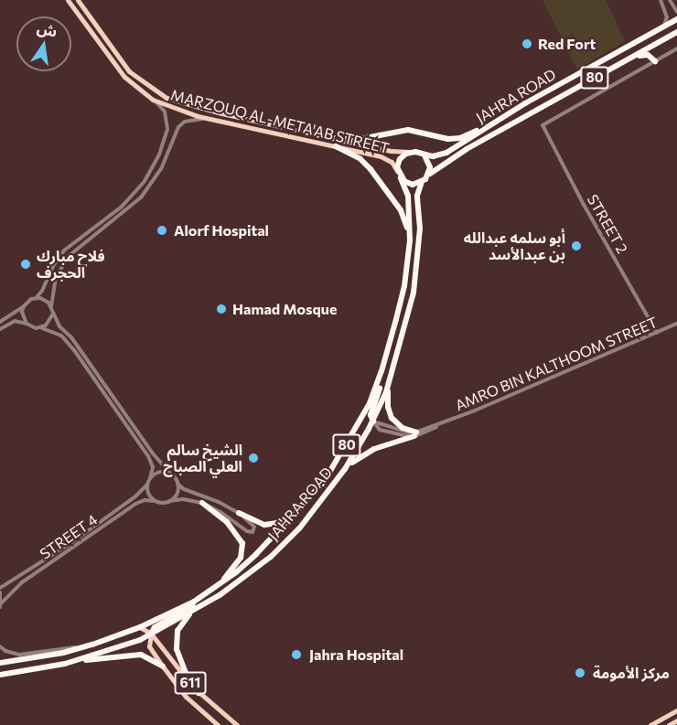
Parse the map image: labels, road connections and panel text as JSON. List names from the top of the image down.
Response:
{
  "streets": {
    "highway": ["80", "JAHRA ROAD"],
    "main road": ["MARZOUQ AL-META'AB STREET", "611"],
    "street": ["STREET 2", "AMRO BIN KALTHOOM STREET", "STREET 4"]
  },
  "crossings": [
    ["80", "JAHRA ROAD"],
    ["80", "MARZOUQ AL-META'AB STREET"],
    ["JAHRA ROAD", "MARZOUQ AL-META'AB STREET"],
    ["JAHRA ROAD", "AMRO BIN KALTHOOM STREET"],
    ["JAHRA ROAD", "611"],
    ["STREET 2", "AMRO BIN KALTHOOM STREET"]
  ],
  "places": [
    "Red Fort",
    "Alorf Hospital",
    "أبو سلمه عبدالله بن عبدالأسد",
    "فلاح مبارك الحجرف",
    "Hamad Mosque",
    "الشيخ سالم العلي الصباح",
    "Jahra Hospital",
    "مركز الأمومة"
  ],
  "north": "top"
}
